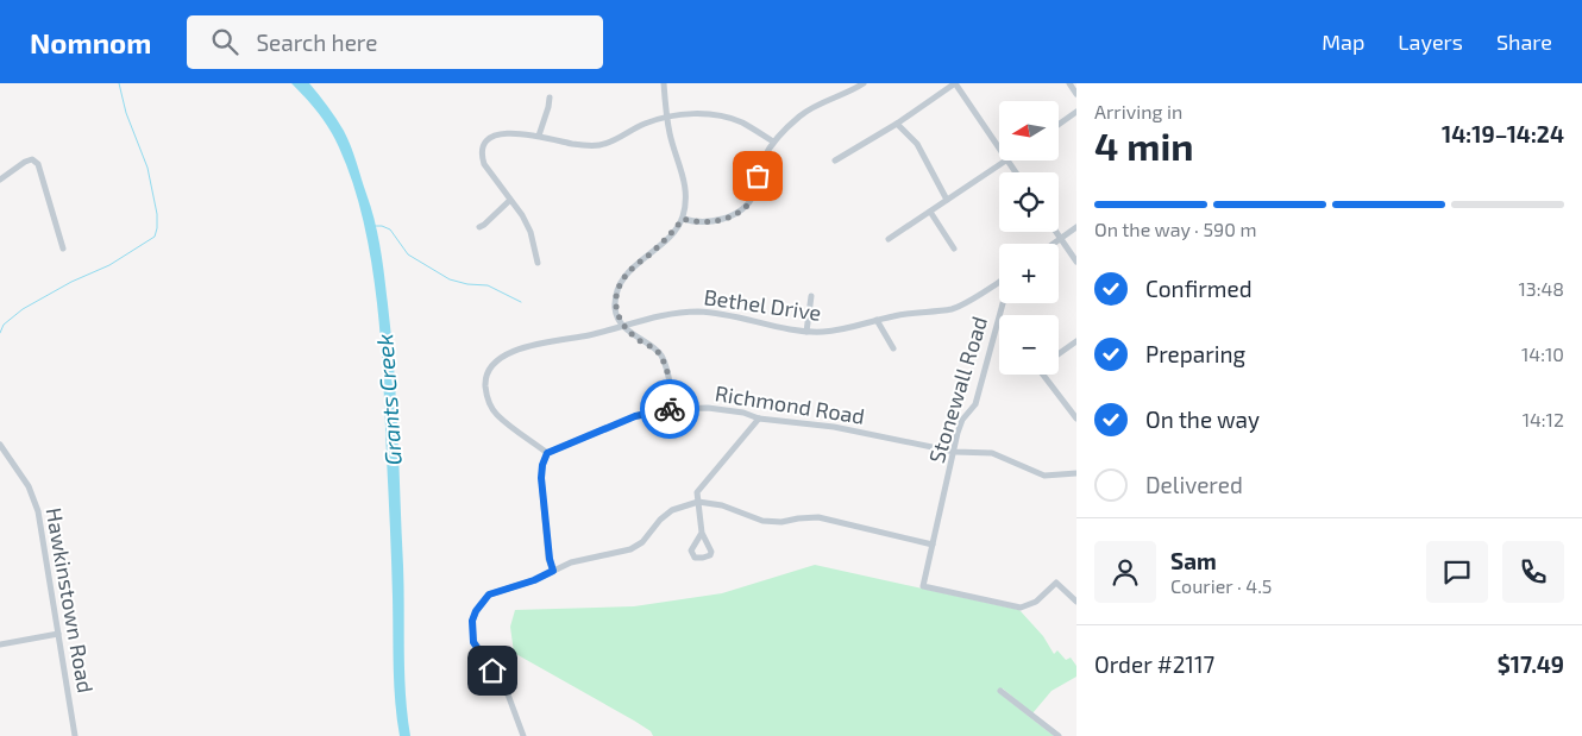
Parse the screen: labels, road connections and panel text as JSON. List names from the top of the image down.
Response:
{
  "streets": {
    "street": [
      "Bethel Drive",
      "Stonewall Road",
      "Richmond Road",
      "Hawkinstown Road"
    ]
  },
  "crossings": [
    ["Bethel Drive", "Richmond Road"],
    ["Stonewall Road", "Richmond Road"]
  ],
  "water": ["Grants Creek"],
  "north": "left",
  "page": {
    "header": "Nomnom",
    "search": "Search here",
    "nav": ["Map", "Layers", "Share"],
    "heading": ["4 min", "Arriving in", "14:19–14:24"],
    "panel": [
      "Sam",
      "Courier · 4.5",
      "Order #2117",
      "$17.49"
    ],
    "map_buttons": ["+", "−"],
    "bar": "On the way · 590 m",
    "list": [
      ["Confirmed", "13:48"],
      ["Preparing", "14:10"],
      ["On the way", "14:12"],
      "Delivered"
    ]
  }
}
